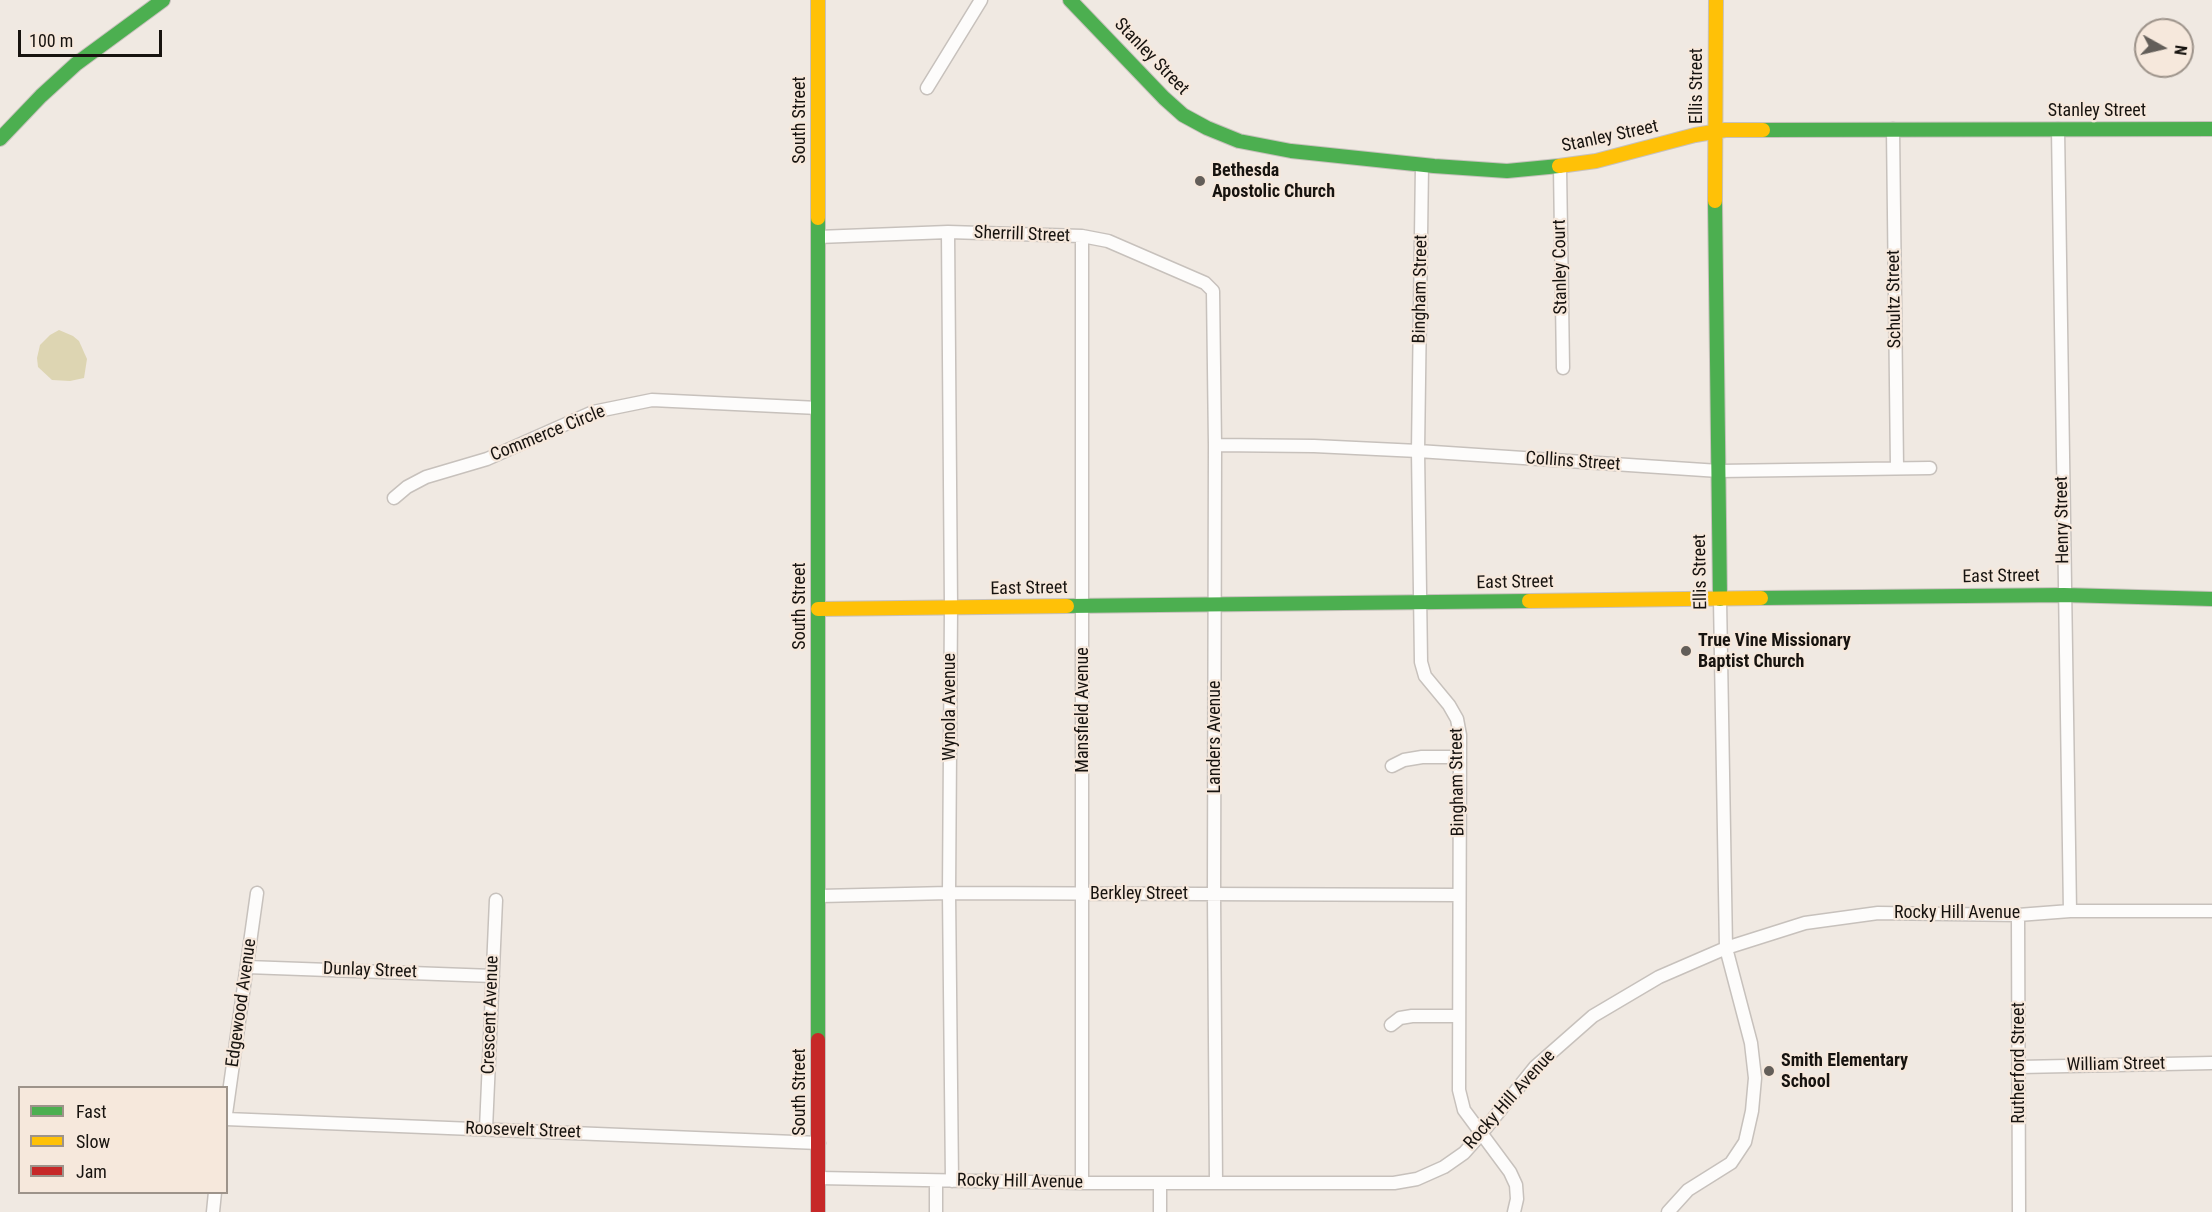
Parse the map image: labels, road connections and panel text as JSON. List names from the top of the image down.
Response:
{
  "streets": {
    "main road": [
      "Stanley Street",
      "Ellis Street",
      "South Street",
      "East Street"
    ],
    "street": [
      "Sherrill Street",
      "Stanley Court",
      "Bingham Street",
      "Schultz Street",
      "Commerce Circle",
      "Collins Street",
      "Henry Street",
      "Wynola Avenue",
      "Mansfield Avenue",
      "Landers Avenue",
      "Berkley Street",
      "Rocky Hill Avenue",
      "Dunlay Street",
      "Edgewood Avenue",
      "Crescent Avenue",
      "Rutherford Street",
      "William Street",
      "Roosevelt Street"
    ]
  },
  "crossings": [
    ["Stanley Street", "Ellis Street"],
    ["Stanley Street", "Stanley Court"],
    ["Stanley Street", "Bingham Street"],
    ["Stanley Street", "Schultz Street"],
    ["Stanley Street", "Henry Street"],
    ["Ellis Street", "Collins Street"],
    ["Ellis Street", "East Street"],
    ["Ellis Street", "Rocky Hill Avenue"],
    ["South Street", "Sherrill Street"],
    ["South Street", "Commerce Circle"],
    ["South Street", "East Street"],
    ["South Street", "Berkley Street"],
    ["South Street", "Rocky Hill Avenue"],
    ["South Street", "Roosevelt Street"],
    ["Sherrill Street", "Wynola Avenue"],
    ["Sherrill Street", "Mansfield Avenue"],
    ["Sherrill Street", "Landers Avenue"],
    ["Bingham Street", "Collins Street"],
    ["Bingham Street", "East Street"],
    ["Bingham Street", "Berkley Street"],
    ["Bingham Street", "Rocky Hill Avenue"],
    ["Schultz Street", "Collins Street"],
    ["Collins Street", "Landers Avenue"],
    ["Henry Street", "East Street"],
    ["Henry Street", "Rocky Hill Avenue"],
    ["East Street", "Wynola Avenue"],
    ["East Street", "Mansfield Avenue"],
    ["East Street", "Landers Avenue"],
    ["Wynola Avenue", "Berkley Street"],
    ["Wynola Avenue", "Rocky Hill Avenue"],
    ["Mansfield Avenue", "Berkley Street"],
    ["Mansfield Avenue", "Rocky Hill Avenue"],
    ["Landers Avenue", "Berkley Street"],
    ["Landers Avenue", "Rocky Hill Avenue"],
    ["Rocky Hill Avenue", "Rutherford Street"],
    ["Dunlay Street", "Edgewood Avenue"],
    ["Dunlay Street", "Crescent Avenue"],
    ["Crescent Avenue", "Roosevelt Street"],
    ["Rutherford Street", "William Street"]
  ],
  "places": ["Bethesda Apostolic Church", "True Vine Missionary Baptist Church", "Smith Elementary School"],
  "legend": ["Fast", "Slow", "Jam"],
  "scale_bar": "100 m",
  "north": "right"
}
